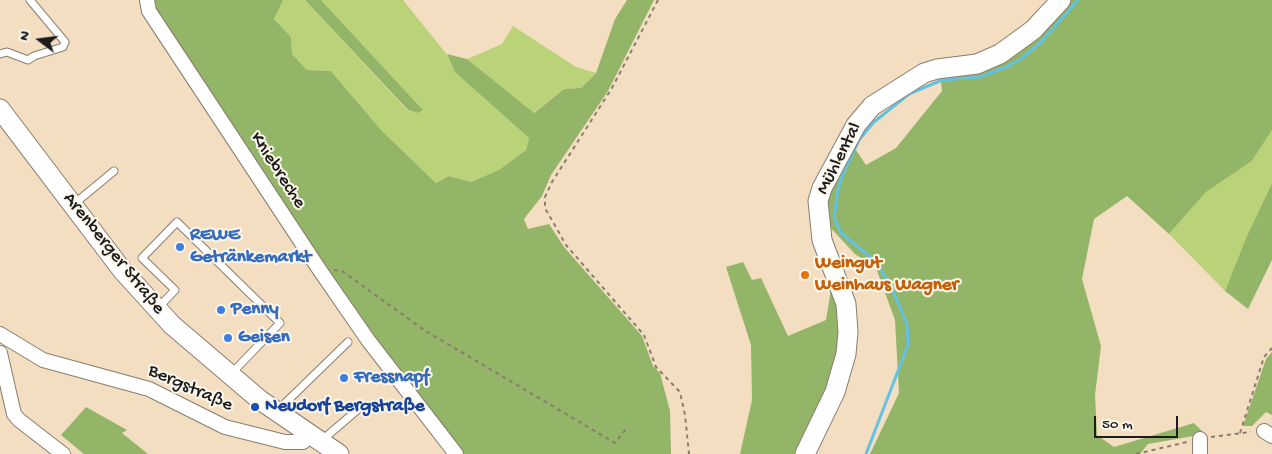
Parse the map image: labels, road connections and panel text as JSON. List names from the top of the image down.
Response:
{
  "streets": {
    "street": [
      "Mühlental",
      "Kniebreche",
      "Arenberger Straße",
      "Bergstraße"
    ]
  },
  "crossings": [
    ["Arenberger Straße", "Bergstraße"]
  ],
  "places": [
    "REWE Getränkemarkt",
    "Weingut Weinhaus Wagner",
    "Penny",
    "Geisen",
    "Fressnapf",
    "Neudorf Bergstraße"
  ],
  "scale_bar": "50 m",
  "north": "left"
}
